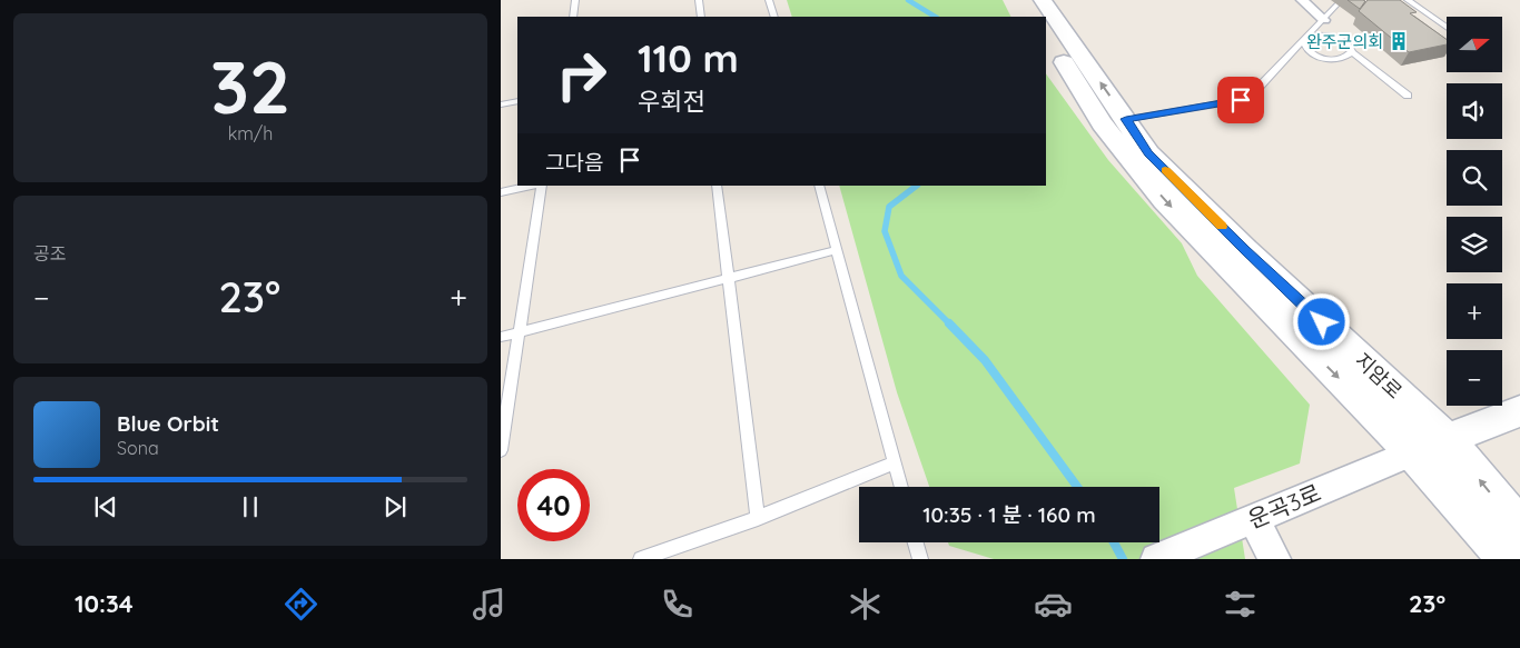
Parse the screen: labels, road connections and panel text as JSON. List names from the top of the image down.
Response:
{
  "streets": {
    "street": ["지암로", "운곡3로"]
  },
  "crossings": [
    ["지암로", "운곡3로"]
  ],
  "places": {
    "building": ["완주군의회"]
  },
  "north": "right",
  "page": {
    "tile": [
      ["32", "km/h"],
      "공조"
    ],
    "map_buttons": ["+", "−"],
    "turn": ["110 m", "우회전"],
    "then": "그다음",
    "heat": ["−", "23°", "+"],
    "song": ["Blue Orbit", "Sona"],
    "limit": "40",
    "trip": "10:35 · 1 분 · 160 m",
    "tabs": ["10:34", "23°"]
  }
}
